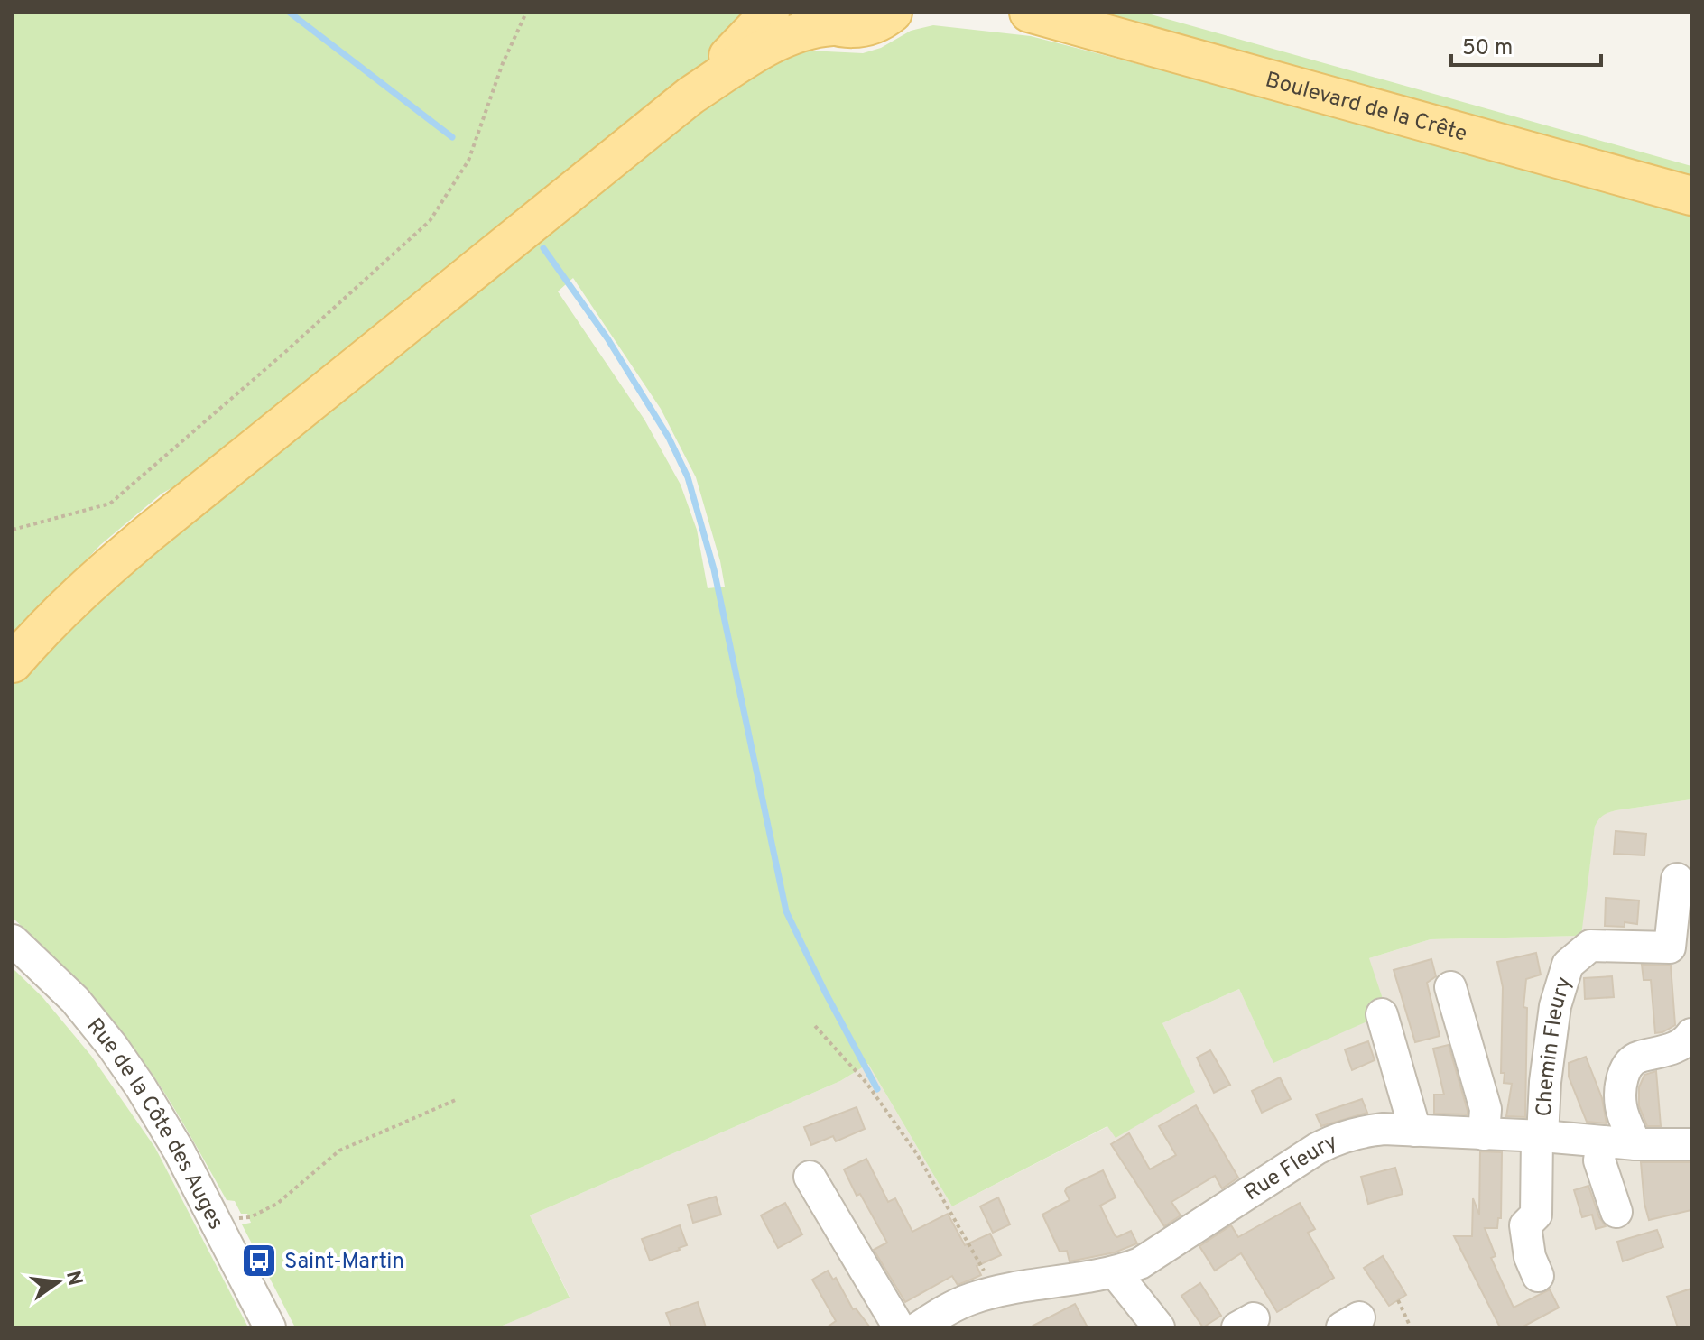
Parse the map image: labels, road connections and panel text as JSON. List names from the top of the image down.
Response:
{
  "streets": {
    "main road": ["Boulevard de la Crête"],
    "street": ["Chemin Fleury", "Rue de la Côte des Auges", "Rue Fleury"]
  },
  "crossings": [
    ["Chemin Fleury", "Rue Fleury"]
  ],
  "places": {
    "bus stop": ["Saint-Martin"]
  },
  "scale_bar": "50 m",
  "north": "right"
}
